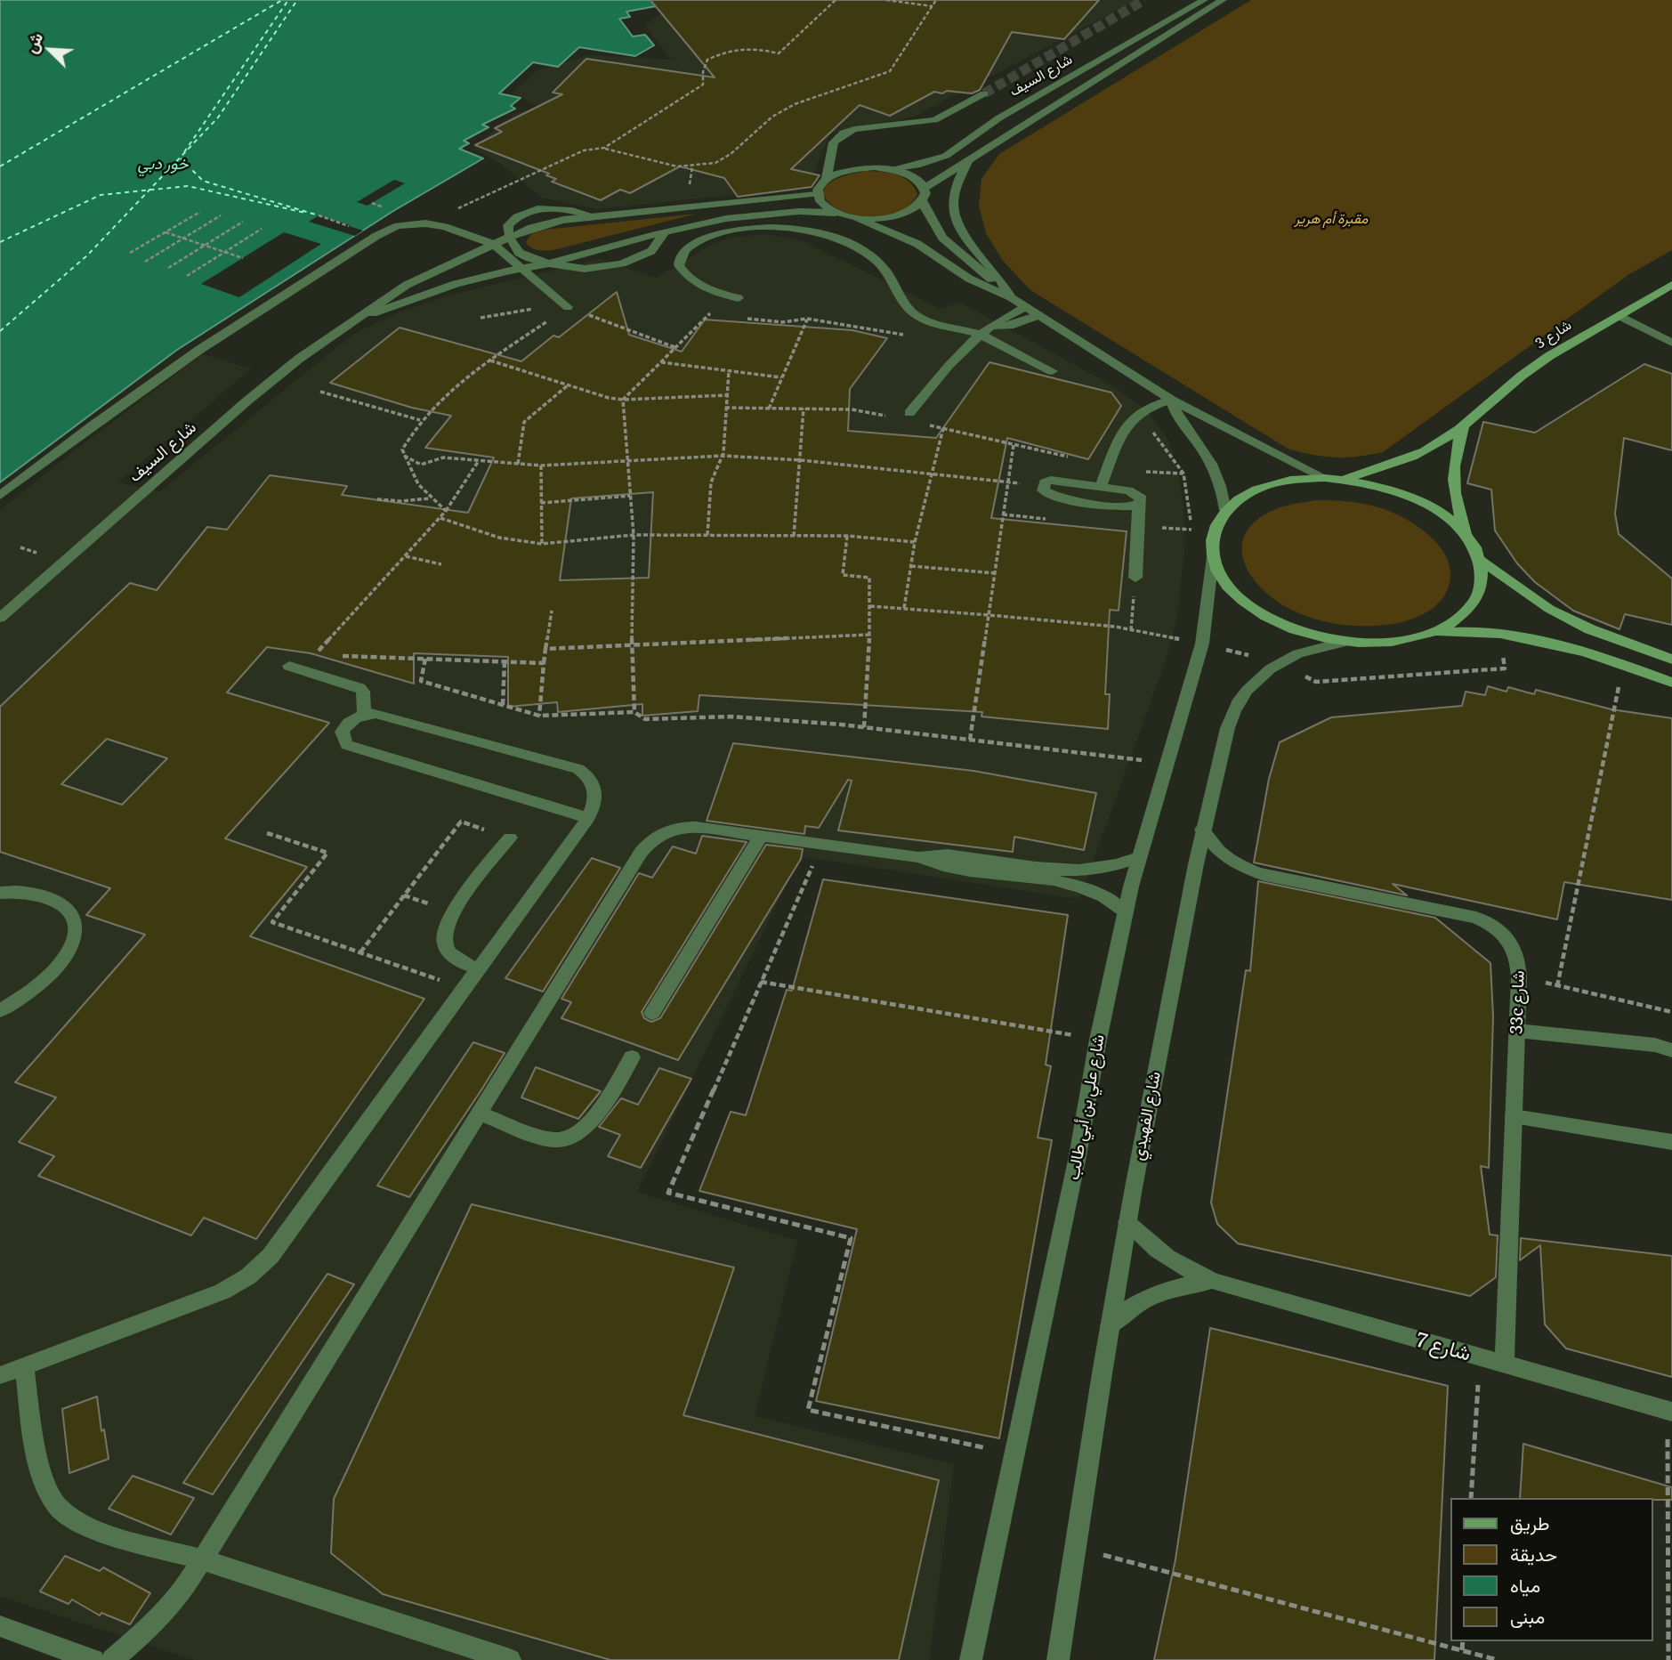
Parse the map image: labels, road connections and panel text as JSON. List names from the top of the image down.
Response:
{
  "streets": {
    "main road": ["شارع 3"],
    "street": [
      "شارع السيف",
      "33c شارع",
      "شارع علي بن أبي طالب",
      "شارع الفهيدي",
      "شارع 7"
    ]
  },
  "crossings": [
    ["شارع 3", "شارع علي بن أبي طالب"],
    ["شارع 3", "شارع الفهيدي"],
    ["33c شارع", "شارع الفهيدي"],
    ["33c شارع", "شارع 7"],
    ["شارع علي بن أبي طالب", "شارع الفهيدي"],
    ["شارع الفهيدي", "شارع 7"]
  ],
  "water": ["خور دبي"],
  "parks": ["مقبرة أم هرير"],
  "legend": [
    "طريق",
    "حديقة",
    "مياه",
    "مبنى"
  ],
  "north": "top left"
}
